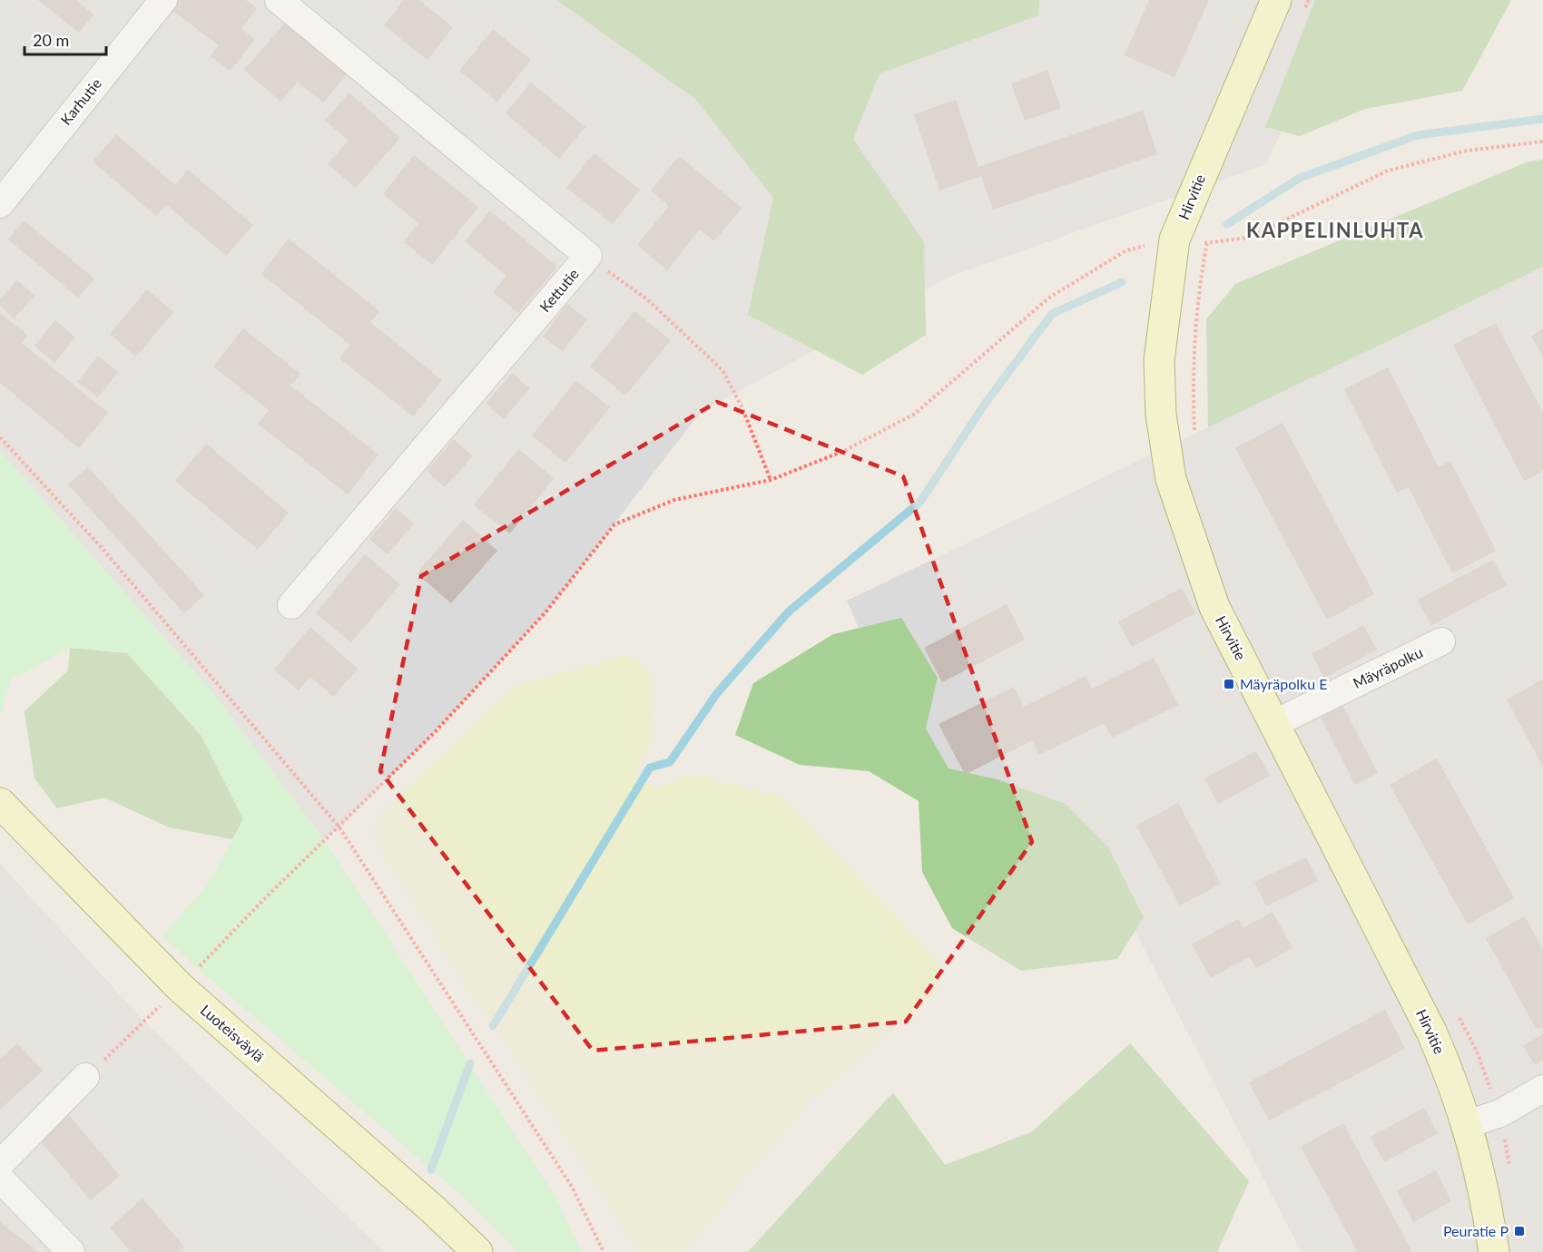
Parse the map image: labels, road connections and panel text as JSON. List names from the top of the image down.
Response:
{
  "streets": {
    "street": [
      "Karhutie",
      "Hirvitie",
      "Kettutie",
      "Mäyräpolku",
      "Luoteisväylä"
    ]
  },
  "crossings": [
    ["Hirvitie", "Mäyräpolku"]
  ],
  "districts": ["KAPPELINLUHTA"],
  "places": {
    "transit": ["Mäyräpolku E", "Peuratie P"]
  },
  "scale_bar": "20 m"
}
